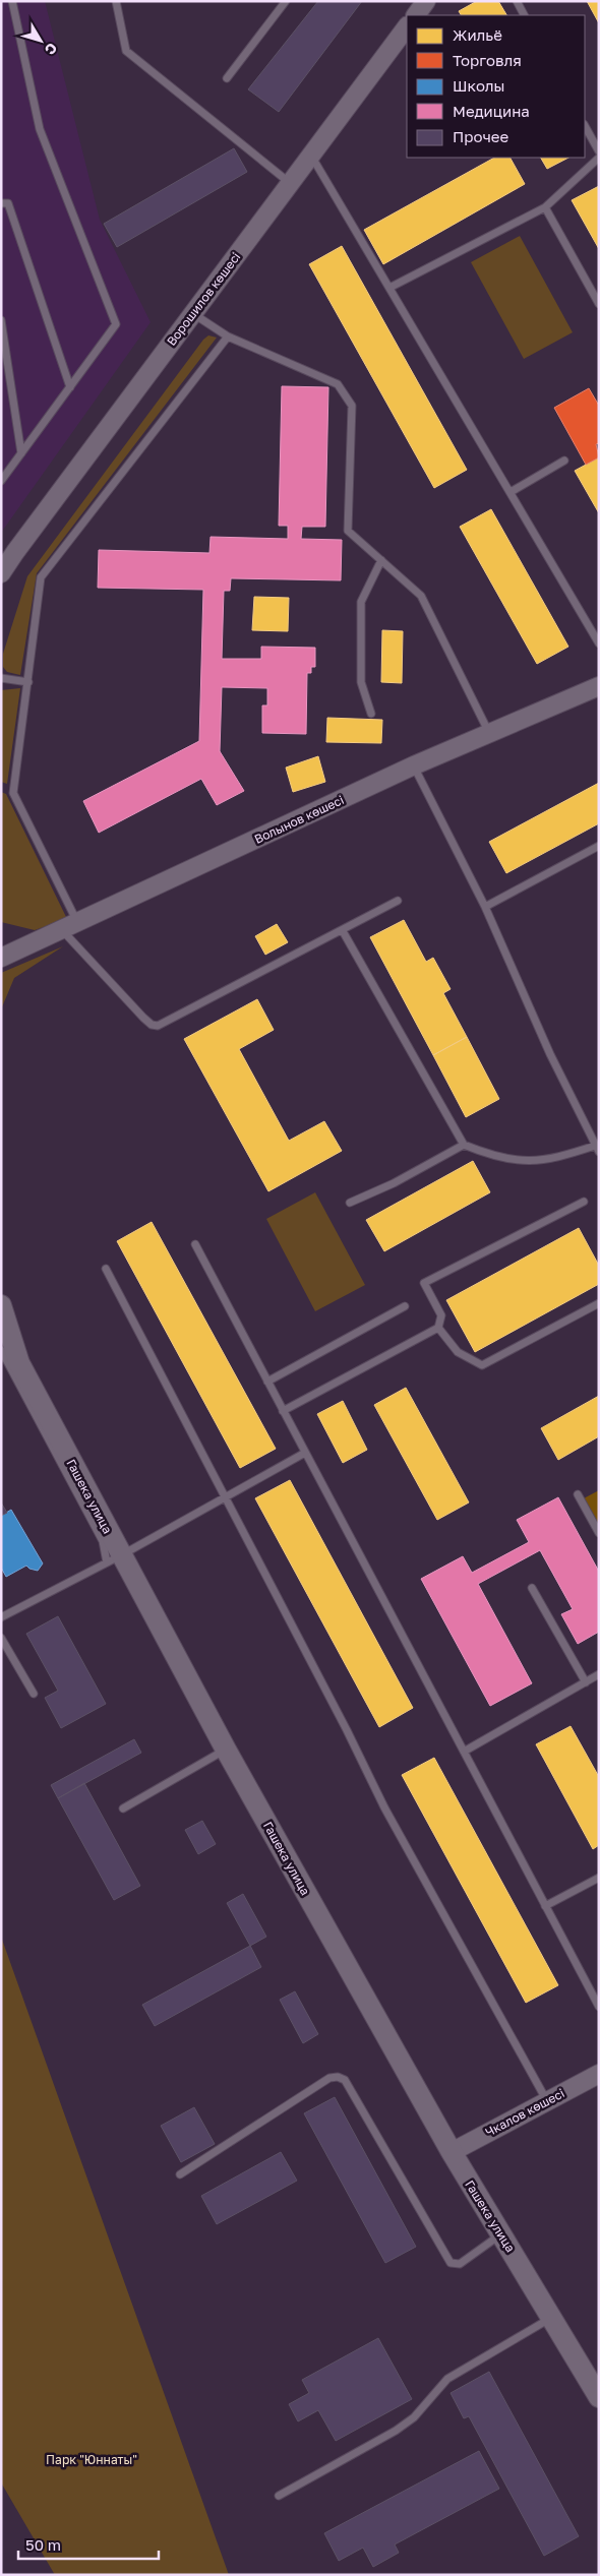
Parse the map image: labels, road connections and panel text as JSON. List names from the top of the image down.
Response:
{
  "streets": {
    "main road": ["Гашека улица"],
    "street": ["Ворошилов көшесі", "Волынов көшесі", "Чкалов көшесі"]
  },
  "crossings": [
    ["Гашека улица", "Чкалов көшесі"]
  ],
  "parks": ["Парк \"Юннаты\""],
  "legend": [
    "Жильё",
    "Торговля",
    "Школы",
    "Медицина",
    "Прочее"
  ],
  "scale_bar": "50 m",
  "north": "bottom right"
}
